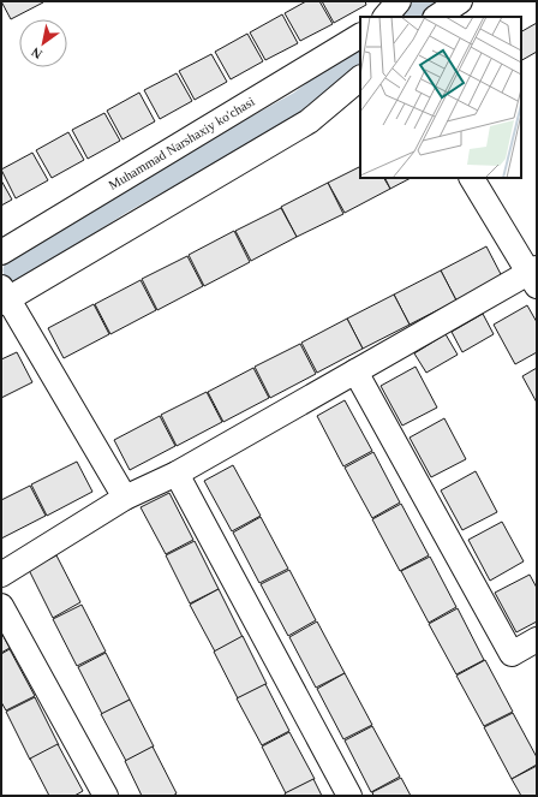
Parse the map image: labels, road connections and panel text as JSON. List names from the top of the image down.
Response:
{
  "streets": {
    "street": ["Muhammad Narshaxiy ko'chasi"]
  },
  "north": "bottom left"
}
